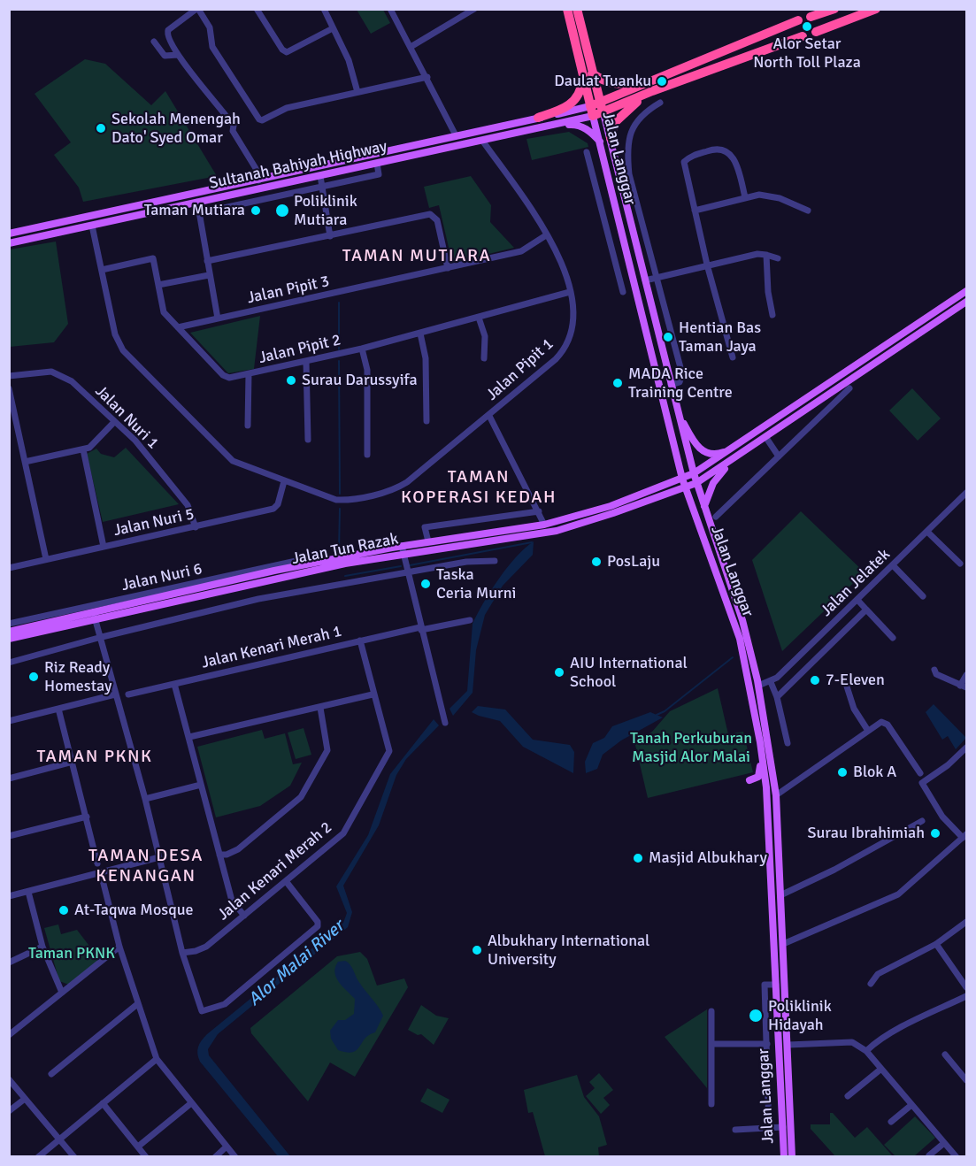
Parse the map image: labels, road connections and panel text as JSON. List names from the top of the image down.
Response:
{
  "streets": {
    "highway": ["Jalan Langgar"],
    "main road": ["Sultanah Bahiyah Highway", "Jalan Tun Razak"],
    "street": [
      "Jalan Pipit 3",
      "Jalan Pipit 2",
      "Jalan Pipit 1",
      "Jalan Nuri 1",
      "Jalan Nuri 5",
      "Jalan Nuri 6",
      "Jalan Jelatek",
      "Jalan Kenari Merah 1",
      "Jalan Kenari Merah 2"
    ]
  },
  "crossings": [
    ["Jalan Langgar", "Sultanah Bahiyah Highway"],
    ["Jalan Langgar", "Jalan Tun Razak"],
    ["Jalan Langgar", "Jalan Jelatek"],
    ["Sultanah Bahiyah Highway", "Jalan Pipit 1"],
    ["Jalan Pipit 3", "Jalan Pipit 2"],
    ["Jalan Pipit 3", "Jalan Pipit 1"],
    ["Jalan Pipit 2", "Jalan Pipit 1"],
    ["Jalan Pipit 1", "Jalan Nuri 5"],
    ["Jalan Nuri 1", "Jalan Nuri 5"],
    ["Jalan Tun Razak", "Jalan Nuri 6"],
    ["Jalan Kenari Merah 1", "Jalan Kenari Merah 2"]
  ],
  "districts": [
    "TAMAN MUTIARA",
    "TAMAN KOPERASI KEDAH",
    "TAMAN PKNK",
    "TAMAN DESA KENANGAN"
  ],
  "water": ["Alor Malai River"],
  "parks": ["Tanah Perkuburan Masjid Alor Malai", "Taman PKNK"],
  "places": [
    "Alor Setar North Toll Plaza",
    "Daulat Tuanku",
    "Sekolah Menengah Dato' Syed Omar",
    "Taman Mutiara",
    "Poliklinik Mutiara",
    "Hentian Bas Taman Jaya",
    "Surau Darussyifa",
    "MADA Rice Training Centre",
    "PosLaju",
    "Taska Ceria Murni",
    "AIU International School",
    "Riz Ready Homestay",
    "7-Eleven",
    "Blok A",
    "Surau Ibrahimiah",
    "Masjid Albukhary",
    "At-Taqwa Mosque",
    "Albukhary International University",
    "Poliklinik Hidayah"
  ]
}
